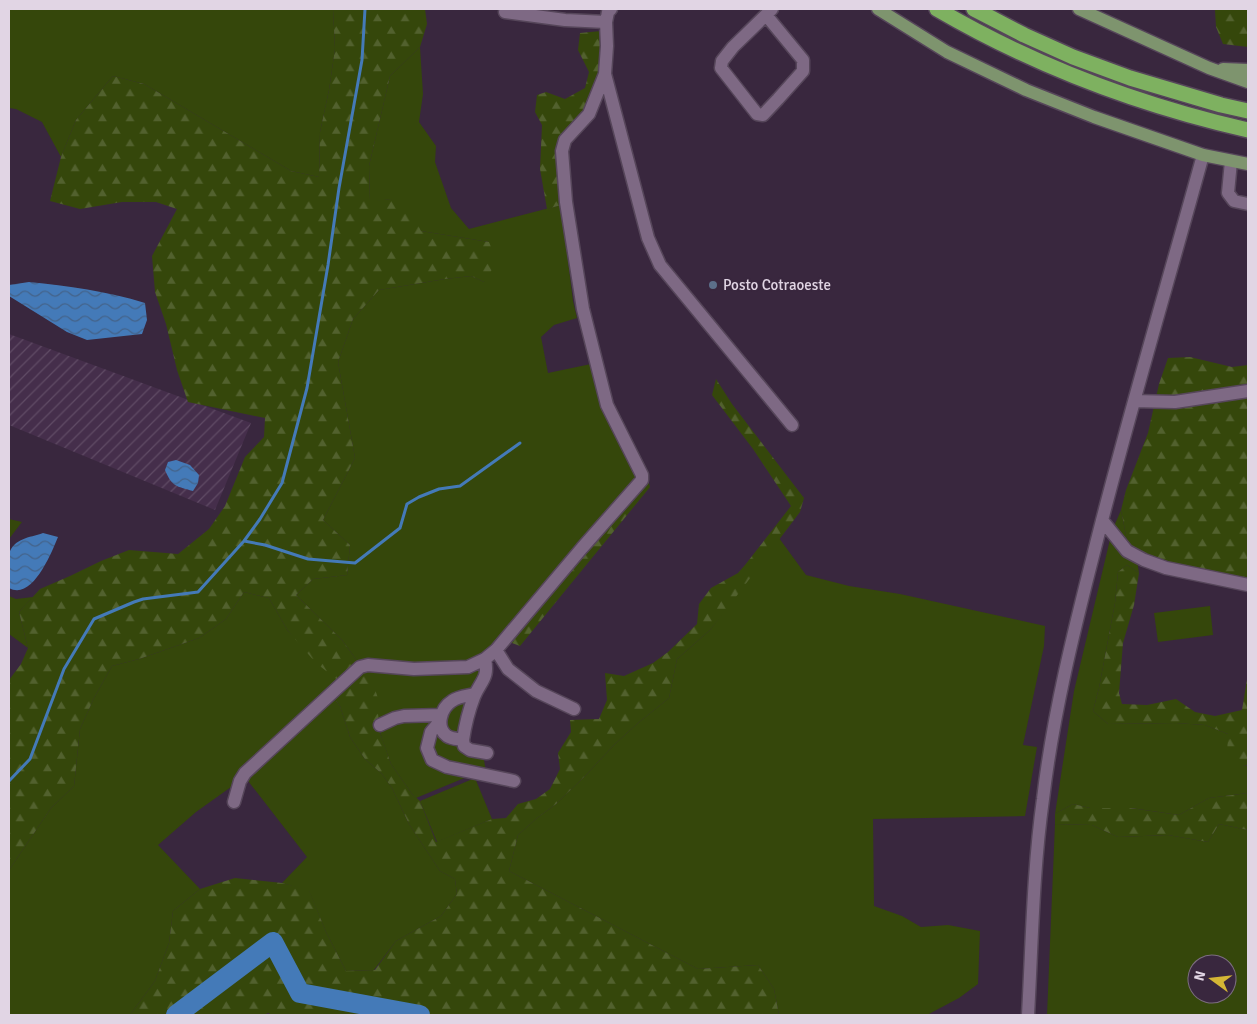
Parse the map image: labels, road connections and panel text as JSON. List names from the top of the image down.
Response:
{
  "places": ["Posto Cotraoeste"],
  "north": "left"
}
